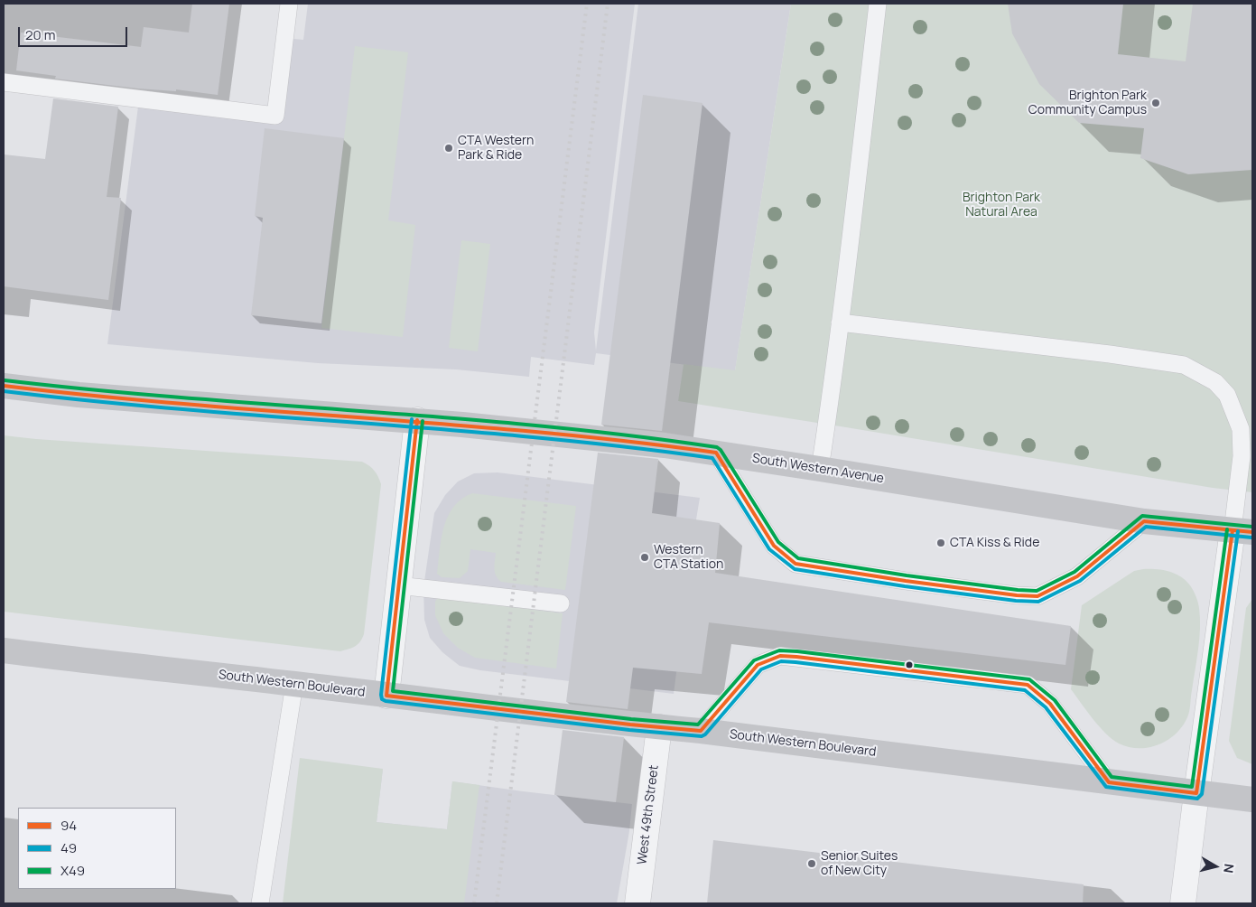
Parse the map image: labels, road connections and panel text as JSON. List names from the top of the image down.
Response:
{
  "streets": {
    "street": ["South Western Avenue", "South Western Boulevard", "West 49th Street"]
  },
  "crossings": [
    ["South Western Boulevard", "West 49th Street"]
  ],
  "parks": ["Brighton Park Natural Area"],
  "places": [
    "Brighton Park Community Campus",
    "CTA Western Park & Ride",
    "CTA Kiss & Ride",
    "Western CTA Station",
    "Senior Suites of New City"
  ],
  "lines": ["transit line X49", "transit line 94", "transit line 49"],
  "legend": ["94", "49", "X49"],
  "scale_bar": "20 m",
  "north": "right"
}
